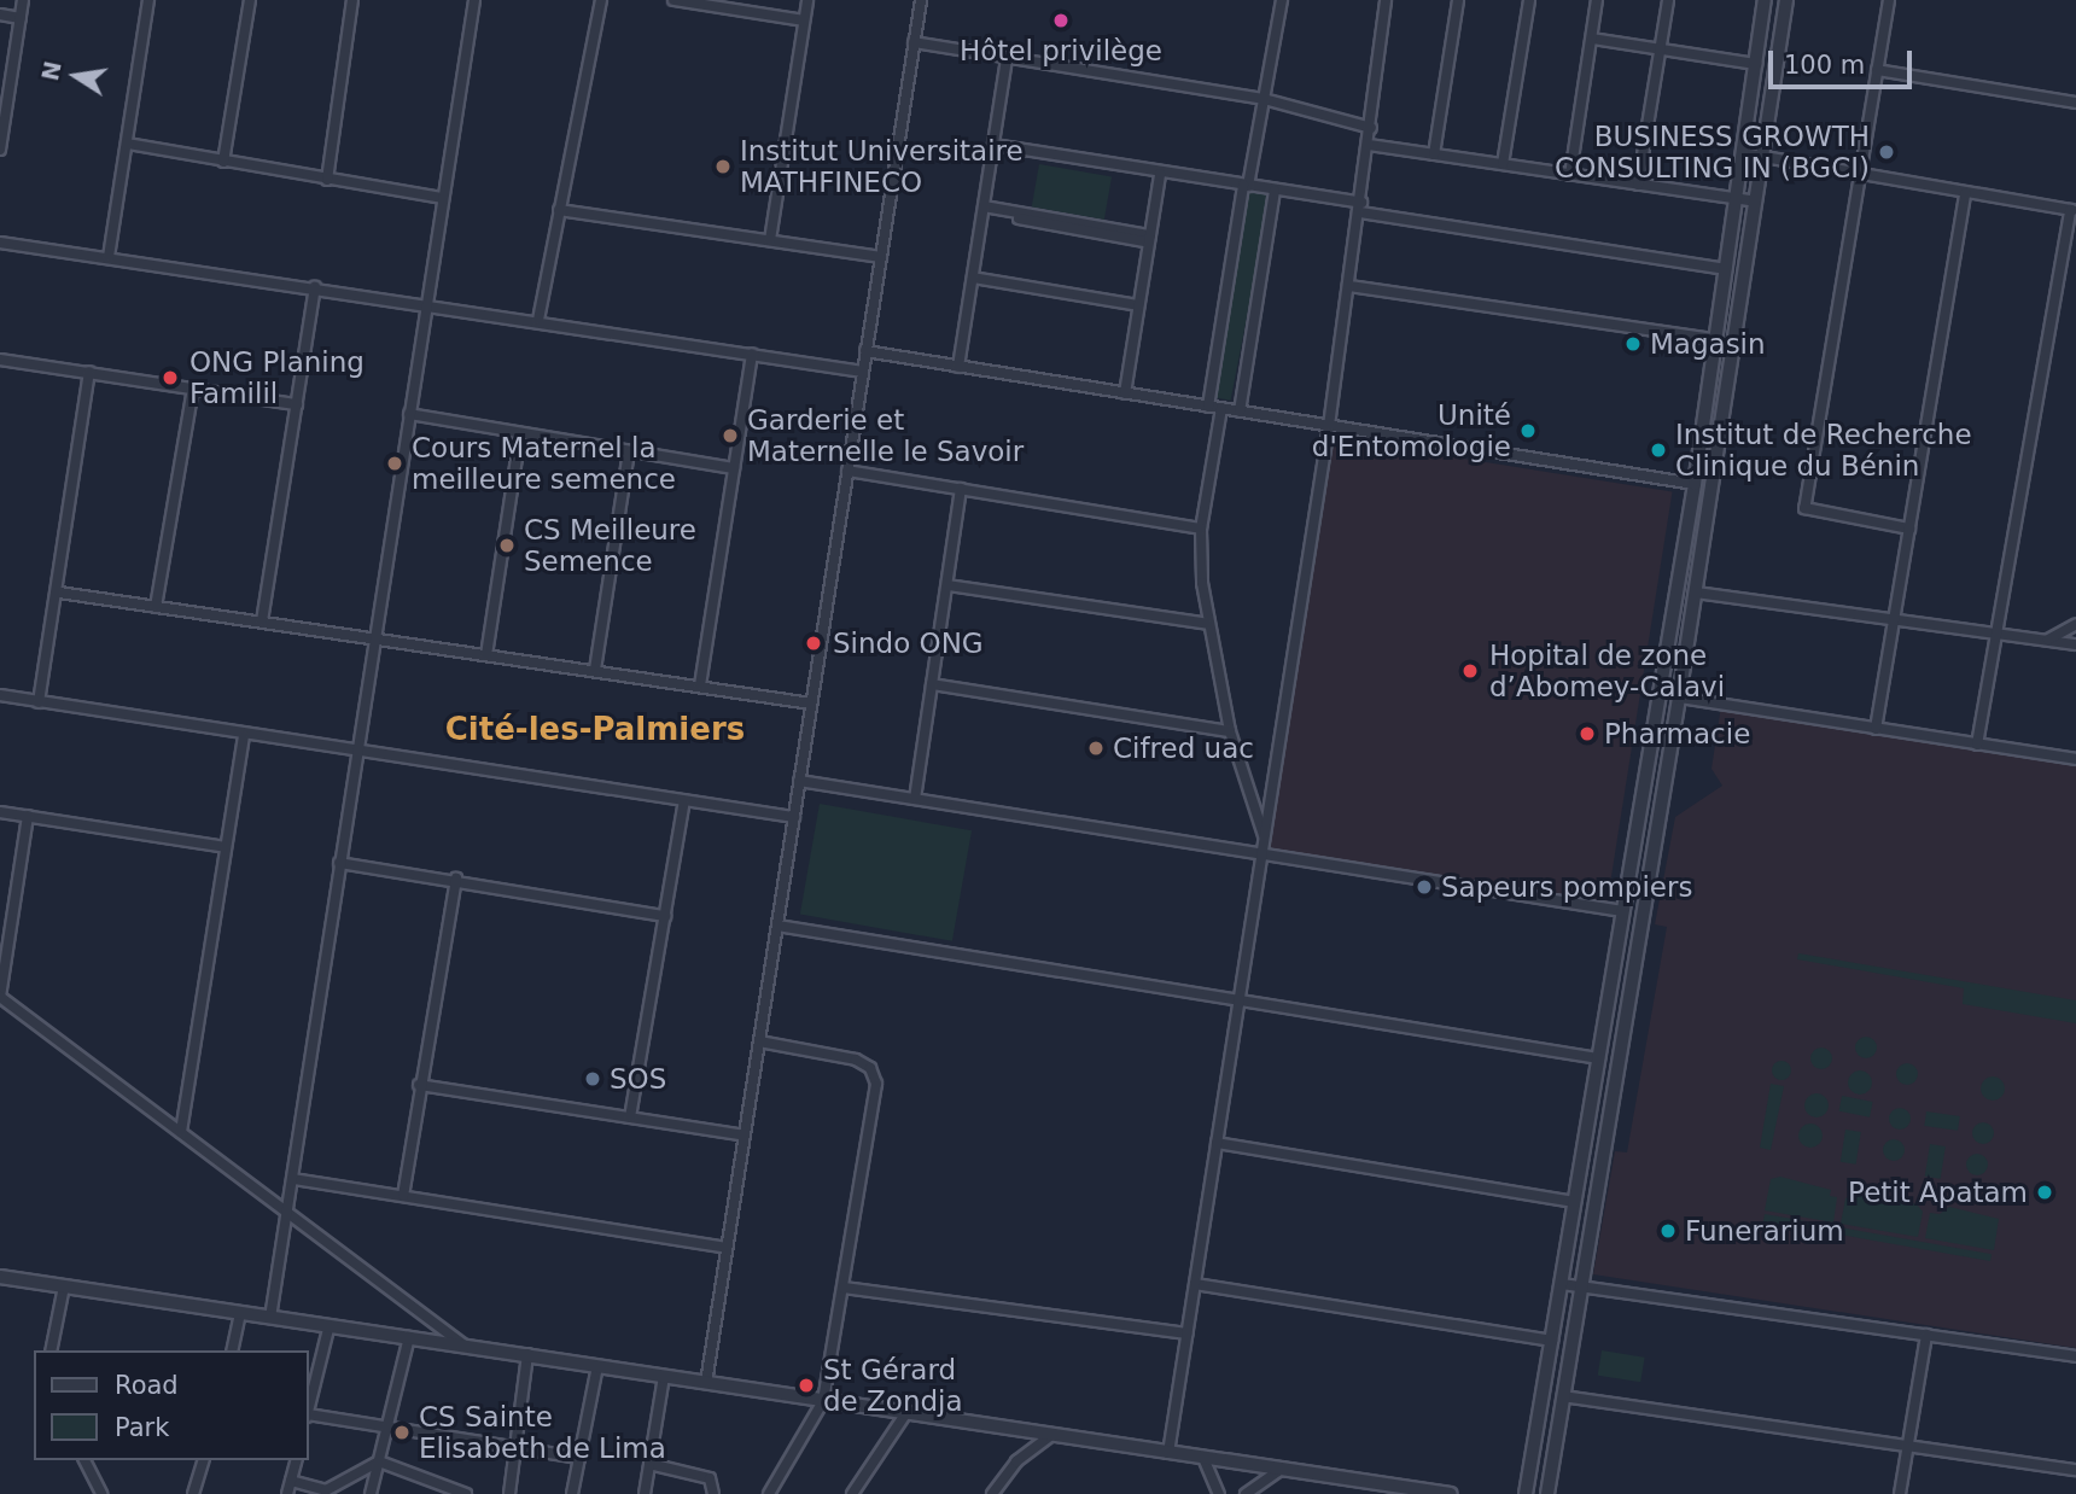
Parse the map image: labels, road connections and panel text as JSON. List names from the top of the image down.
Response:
{
  "districts": ["Cité-les-Palmiers"],
  "places": [
    "Hôtel privilège",
    "BUSINESS GROWTH CONSULTING IN (BGCI)",
    "Institut Universitaire MATHFINECO",
    "Magasin",
    "ONG Planing Familil",
    "Unité d'Entomologie",
    "Garderie et Maternelle le Savoir",
    "Institut de Recherche Clinique du Bénin",
    "Cours Maternel la meilleure semence",
    "CS Meilleure Semence",
    "Sindo ONG",
    "Hopital de zone d’Abomey-Calavi",
    "Pharmacie",
    "Cifred uac",
    "Sapeurs pompiers",
    "SOS",
    "Petit Apatam",
    "Funerarium",
    "St Gérard de Zondja",
    "CS Sainte Elisabeth de Lima"
  ],
  "legend": ["Road", "Park"],
  "scale_bar": "100 m",
  "north": "left"
}
